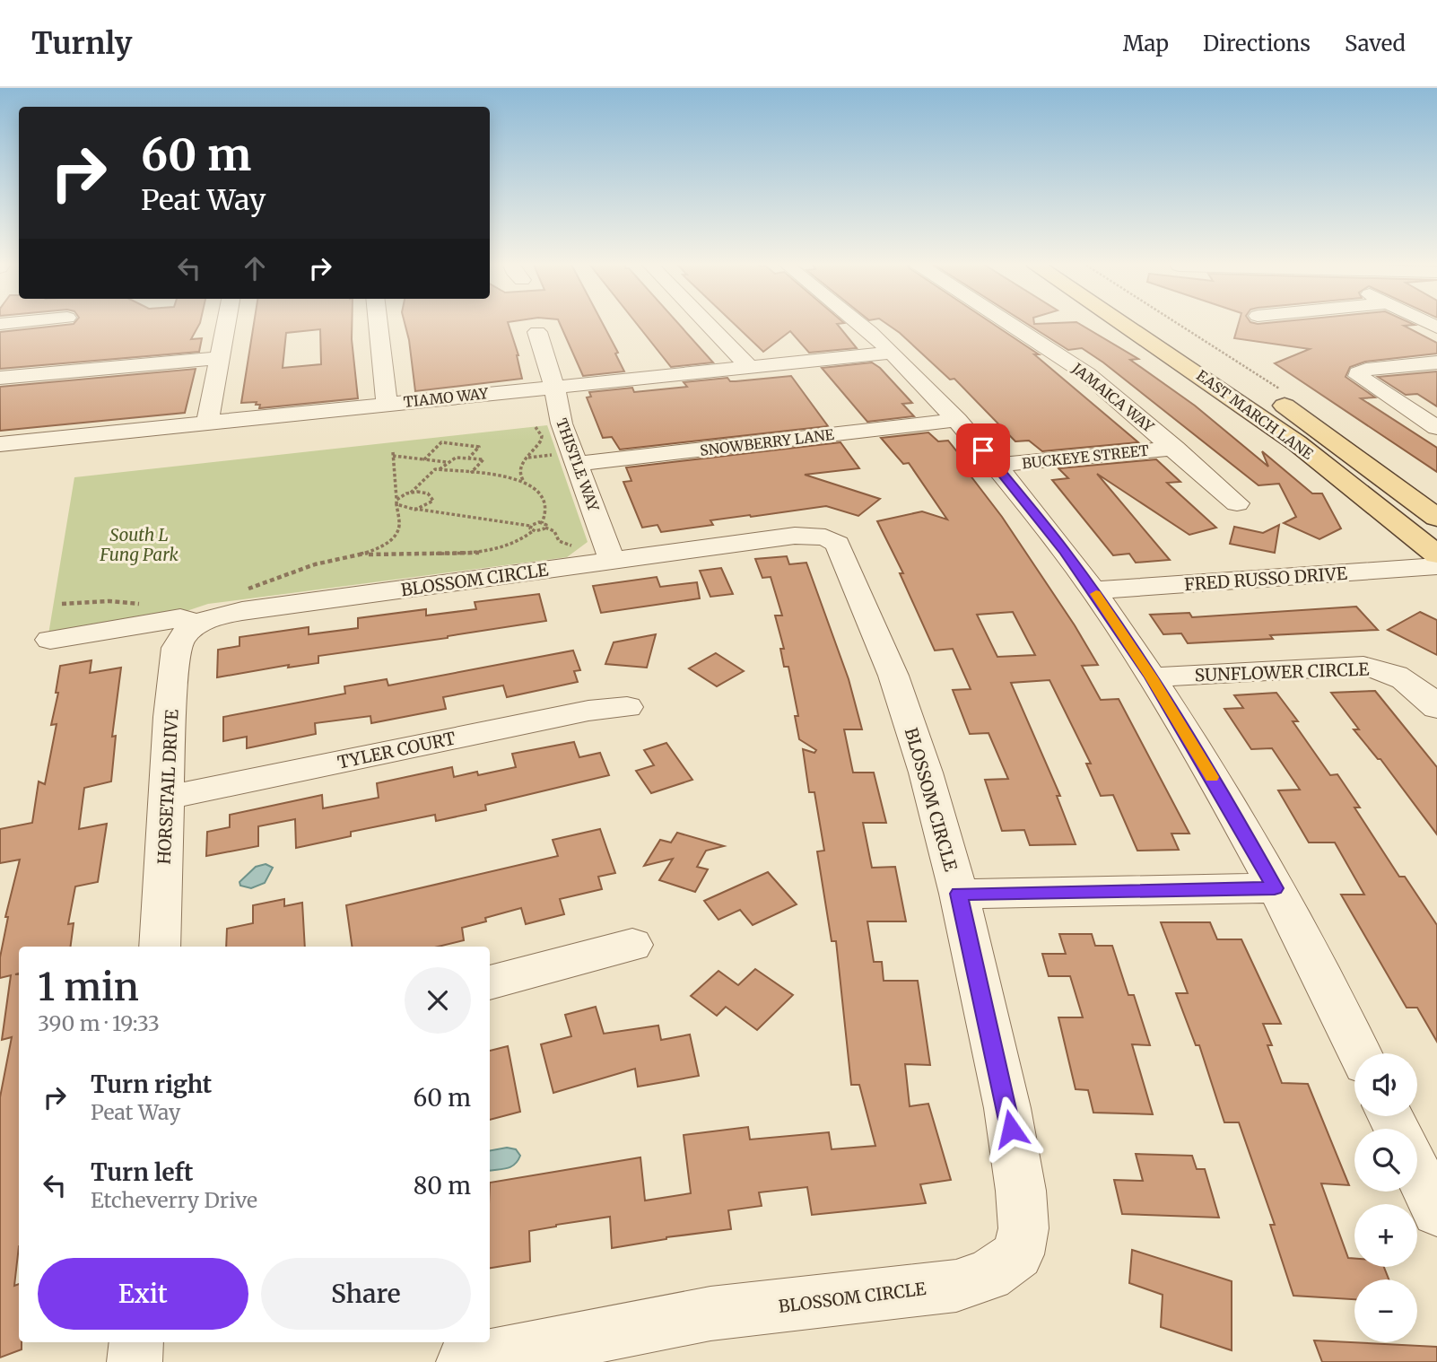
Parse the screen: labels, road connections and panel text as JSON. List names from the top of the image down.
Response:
{
  "streets": {
    "main road": ["EAST MARCH LANE"],
    "street": [
      "TIAMO WAY",
      "JAMAICA WAY",
      "SNOWBERRY LANE",
      "BUCKEYE STREET",
      "THISTLE WAY",
      "FRED RUSSO DRIVE",
      "BLOSSOM CIRCLE",
      "SUNFLOWER CIRCLE",
      "TYLER COURT",
      "HORSETAIL DRIVE"
    ]
  },
  "crossings": [
    ["TIAMO WAY", "THISTLE WAY"],
    ["JAMAICA WAY", "BUCKEYE STREET"],
    ["SNOWBERRY LANE", "THISTLE WAY"],
    ["THISTLE WAY", "BLOSSOM CIRCLE"],
    ["BLOSSOM CIRCLE", "HORSETAIL DRIVE"],
    ["TYLER COURT", "HORSETAIL DRIVE"]
  ],
  "parks": ["South L Fung Park"],
  "page": {
    "header": "Turnly",
    "nav": ["Map", "Directions", "Saved"],
    "turn": ["60 m", "Peat Way"],
    "heading": ["1 min", "390 m · 19:33"],
    "map_buttons": ["+", "−"],
    "list": [
      {
        "name": "Turn right",
        "note": "Peat Way",
        "value": "60 m"
      },
      {
        "name": "Turn left",
        "note": "Etcheverry Drive",
        "value": "80 m"
      }
    ],
    "buttons": ["Exit", "Share"]
  }
}
